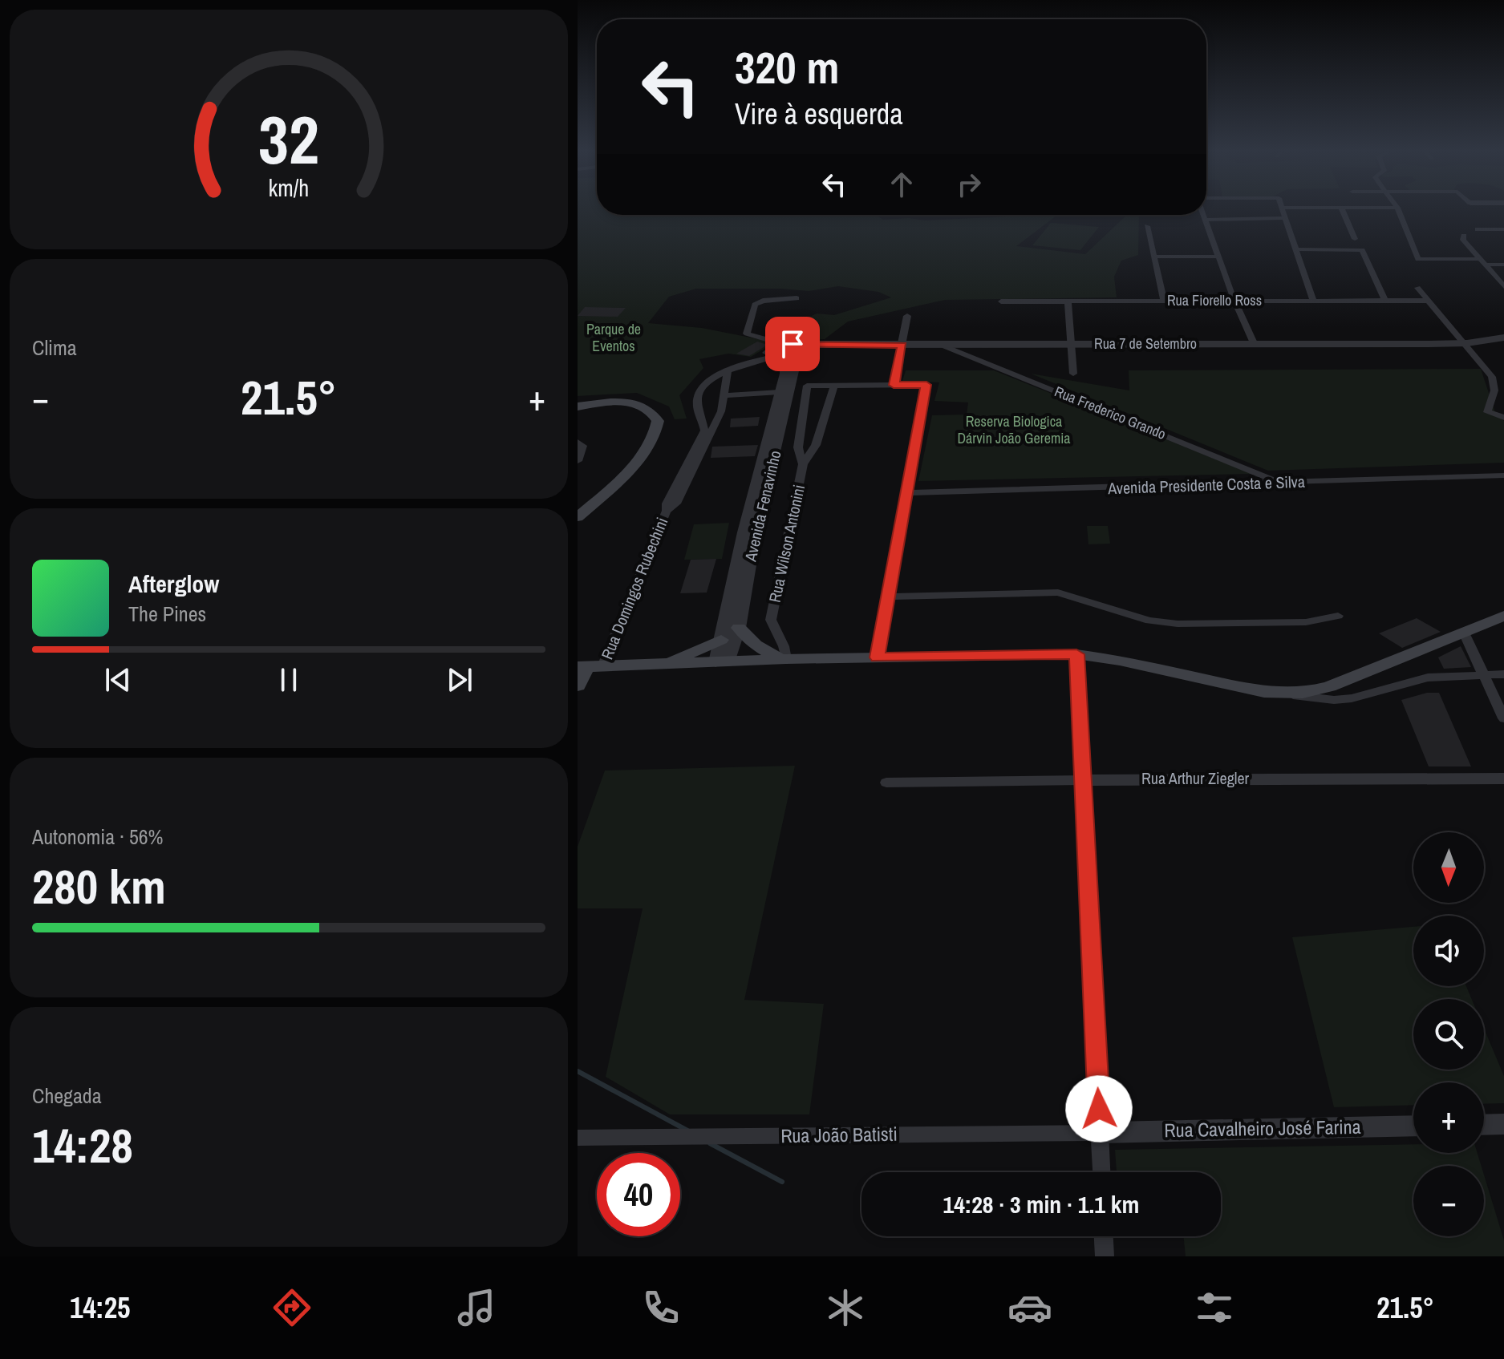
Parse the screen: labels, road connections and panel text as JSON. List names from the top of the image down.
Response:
{
  "streets": {
    "street": [
      "Rua Fiorello Ross",
      "Rua 7 de Setembro",
      "Rua Frederico Grando",
      "Avenida Presidente Costa e Silva",
      "Avenida Fenavinho",
      "Rua Wilson Antonini",
      "Rua Domingos Rubechini",
      "Rua Arthur Ziegler",
      "Rua Cavalheiro José Farina",
      "Rua João Batisti"
    ]
  },
  "crossings": [
    ["Rua 7 de Setembro", "Rua Frederico Grando"],
    ["Rua 7 de Setembro", "Avenida Fenavinho"],
    ["Rua Frederico Grando", "Avenida Presidente Costa e Silva"],
    ["Rua Cavalheiro José Farina", "Rua João Batisti"]
  ],
  "parks": ["Parque de Eventos", "Reserva Biologica Dárvin João Geremia"],
  "north": "bottom",
  "page": {
    "turn": ["320 m", "Vire à esquerda"],
    "tile": [
      "Clima",
      ["Autonomia · 56%", "280 km"],
      ["Chegada", "14:28"]
    ],
    "heat": ["−", "21.5°", "+"],
    "song": ["Afterglow", "The Pines"],
    "map_buttons": ["+", "−"],
    "limit": "40",
    "trip": "14:28 · 3 min · 1.1 km",
    "tabs": ["14:25", "21.5°"],
    "gauge": ["32", "km/h"]
  }
}
